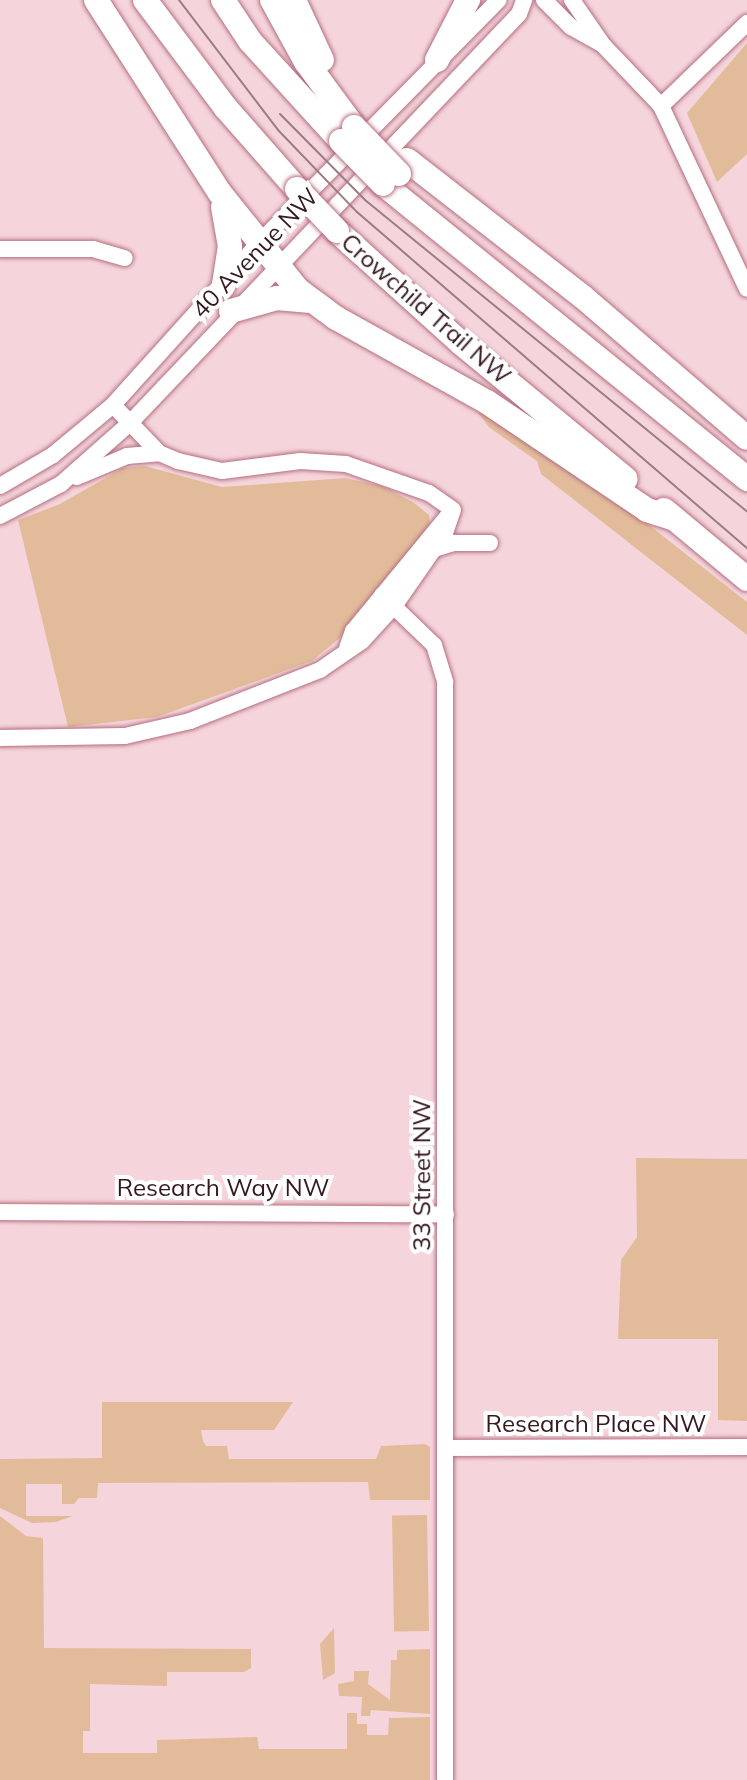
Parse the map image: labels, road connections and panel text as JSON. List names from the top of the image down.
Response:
{
  "streets": {
    "highway": ["Crowchild Trail NW"],
    "street": [
      "40 Avenue NW",
      "33 Street NW",
      "Research Way NW",
      "Research Place NW"
    ]
  },
  "crossings": [
    ["33 Street NW", "Research Way NW"],
    ["33 Street NW", "Research Place NW"]
  ]
}
